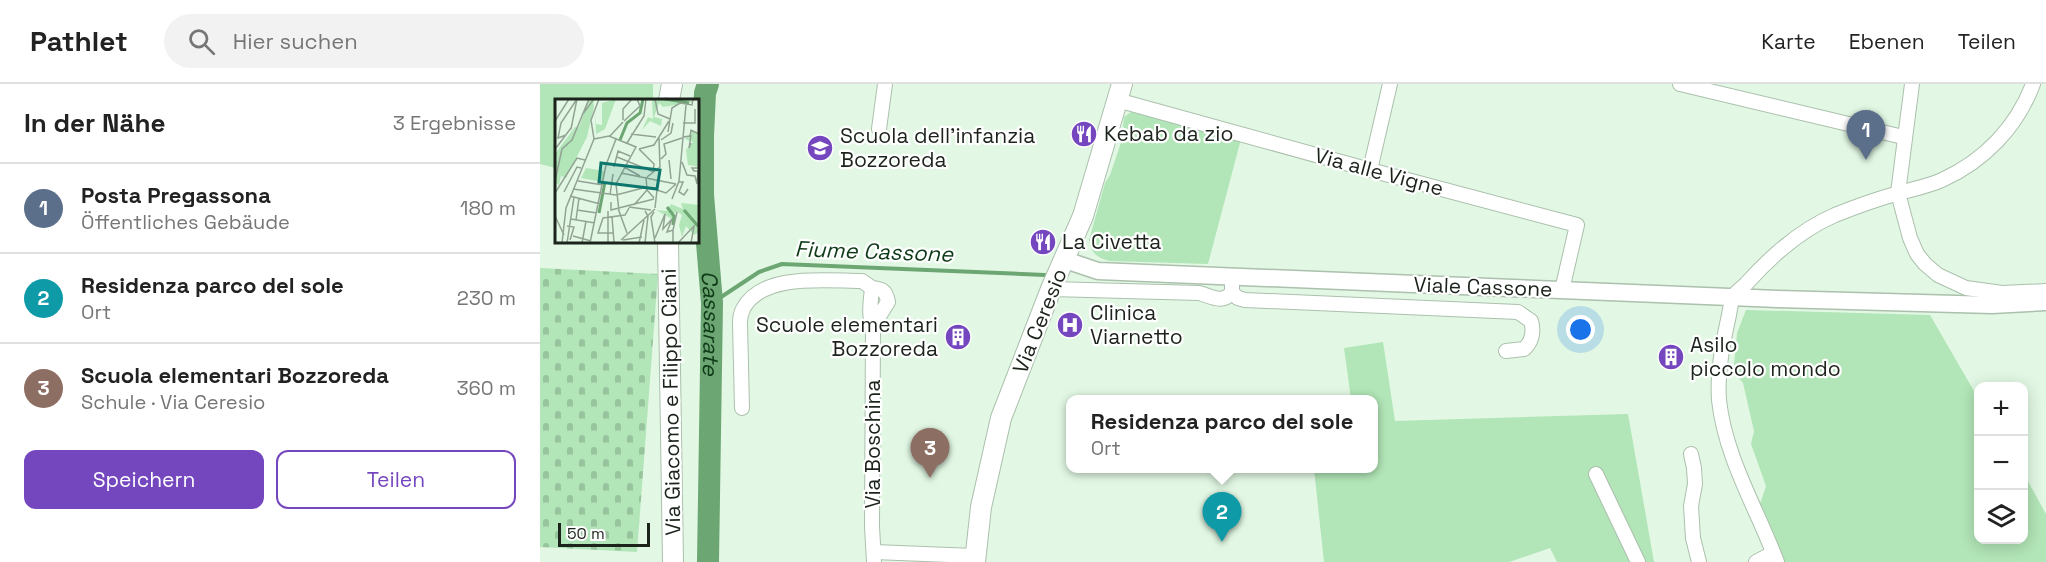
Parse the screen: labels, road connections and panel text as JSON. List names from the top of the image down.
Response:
{
  "streets": {
    "main road": ["Via Ceresio", "Via Giacomo e Filippo Ciani"],
    "street": ["Via alle Vigne", "Viale Cassone", "Via Boschina"]
  },
  "crossings": [
    ["Via alle Vigne", "Viale Cassone"],
    ["Via alle Vigne", "Via Ceresio"],
    ["Viale Cassone", "Via Ceresio"]
  ],
  "water": ["Fiume Cassone", "Cassarate"],
  "places": {
    "restaurant": ["Kebab da zio", "La Civetta"],
    "school or university": ["Scuola dell'infanzia Bozzoreda"],
    "hospital": ["Clinica Viarnetto"],
    "building": ["Scuole elementari Bozzoreda", "Asilo piccolo mondo"]
  },
  "scale_bar": "50 m",
  "page": {
    "header": "Pathlet",
    "search": "Hier suchen",
    "nav": ["Karte", "Ebenen", "Teilen"],
    "heading": ["In der Nähe", "3 Ergebnisse"],
    "pins": ["1", "3", "2"],
    "list": [
      {
        "mark": "1",
        "name": "Posta Pregassona",
        "note": "Öffentliches Gebäude",
        "value": "180 m"
      },
      {
        "mark": "2",
        "name": "Residenza parco del sole",
        "note": "Ort",
        "value": "230 m"
      },
      {
        "mark": "3",
        "name": "Scuola elementari Bozzoreda",
        "note": "Schule · Via Ceresio",
        "value": "360 m"
      }
    ],
    "map_buttons": ["+", "−"],
    "popup": ["Residenza parco del sole", "Ort"],
    "buttons": ["Speichern", "Teilen"],
    "scale": "50 m"
  }
}
